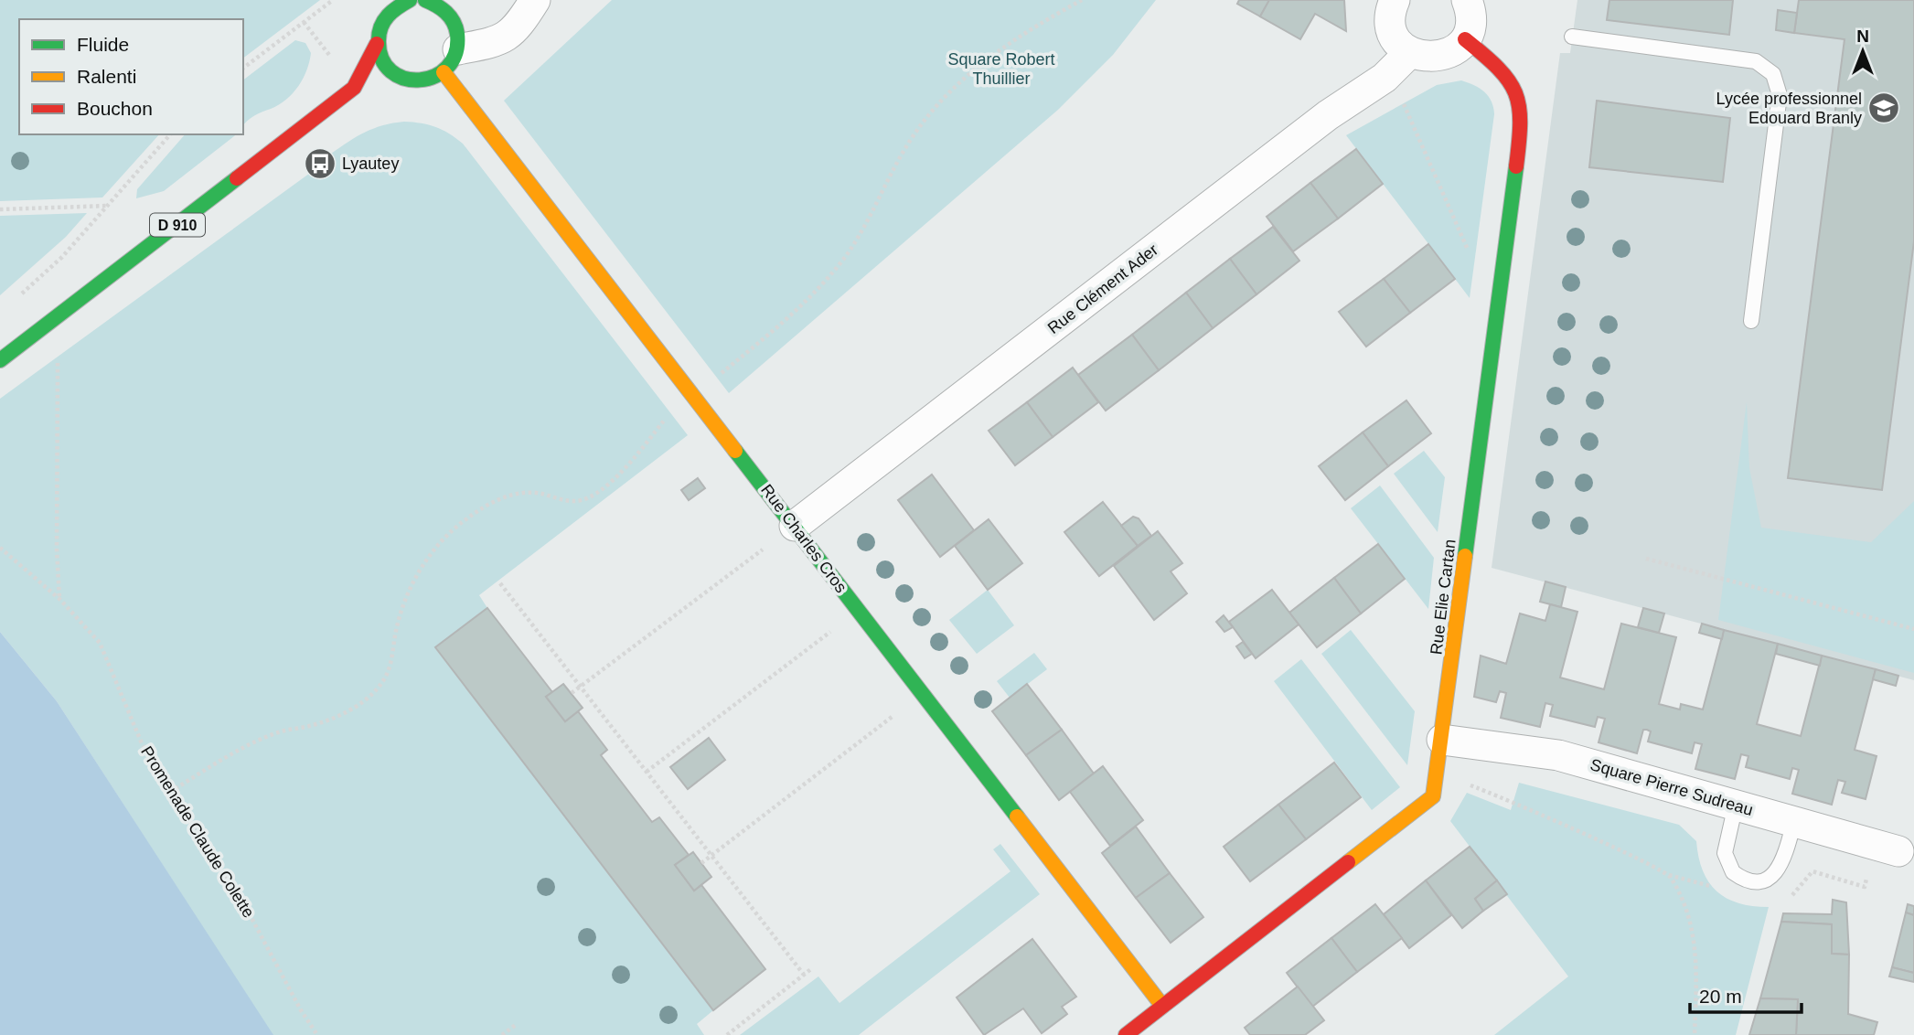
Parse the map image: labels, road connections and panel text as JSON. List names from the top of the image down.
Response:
{
  "streets": {
    "street": [
      "D 910",
      "Rue Clément Ader",
      "Rue Charles Cros",
      "Rue Elie Cartan",
      "Square Pierre Sudreau"
    ],
    "path": ["Promenade Claude Colette"]
  },
  "crossings": [
    ["Rue Clément Ader", "Rue Charles Cros"],
    ["Rue Charles Cros", "Rue Elie Cartan"],
    ["Rue Elie Cartan", "Square Pierre Sudreau"]
  ],
  "parks": ["Square Robert Thuillier"],
  "places": {
    "school or university": ["Lycée professionnel Edouard Branly"],
    "bus stop": ["Lyautey"]
  },
  "legend": ["Fluide", "Ralenti", "Bouchon"],
  "scale_bar": "20 m",
  "north": "top"
}
